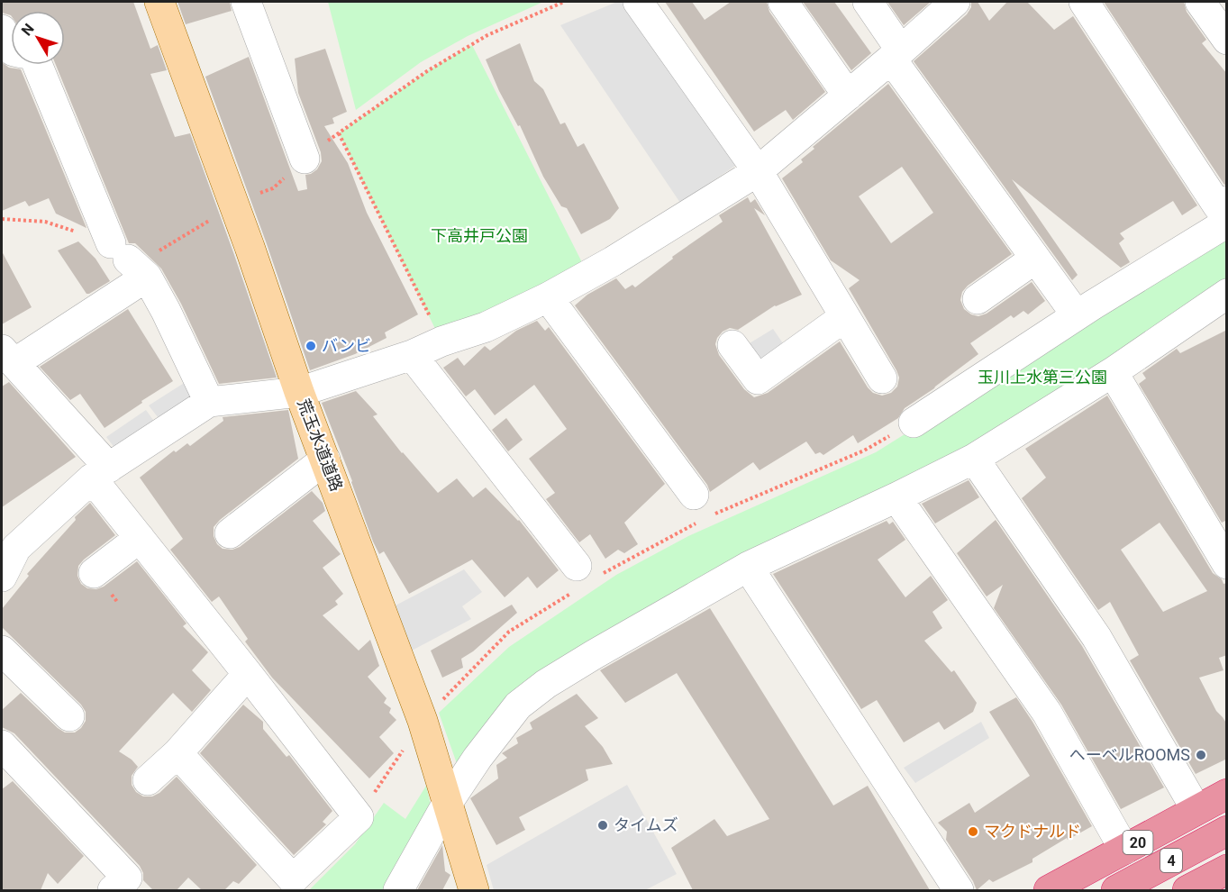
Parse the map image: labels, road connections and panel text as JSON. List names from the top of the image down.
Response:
{
  "streets": {
    "highway": ["20", "4"],
    "main road": ["荒玉水道道路"]
  },
  "parks": ["下高井戸公園", "玉川上水第三公園"],
  "places": [
    "バンビ",
    "へーベルROOMS",
    "タイムズ",
    "マクドナルド"
  ],
  "north": "top left"
}
